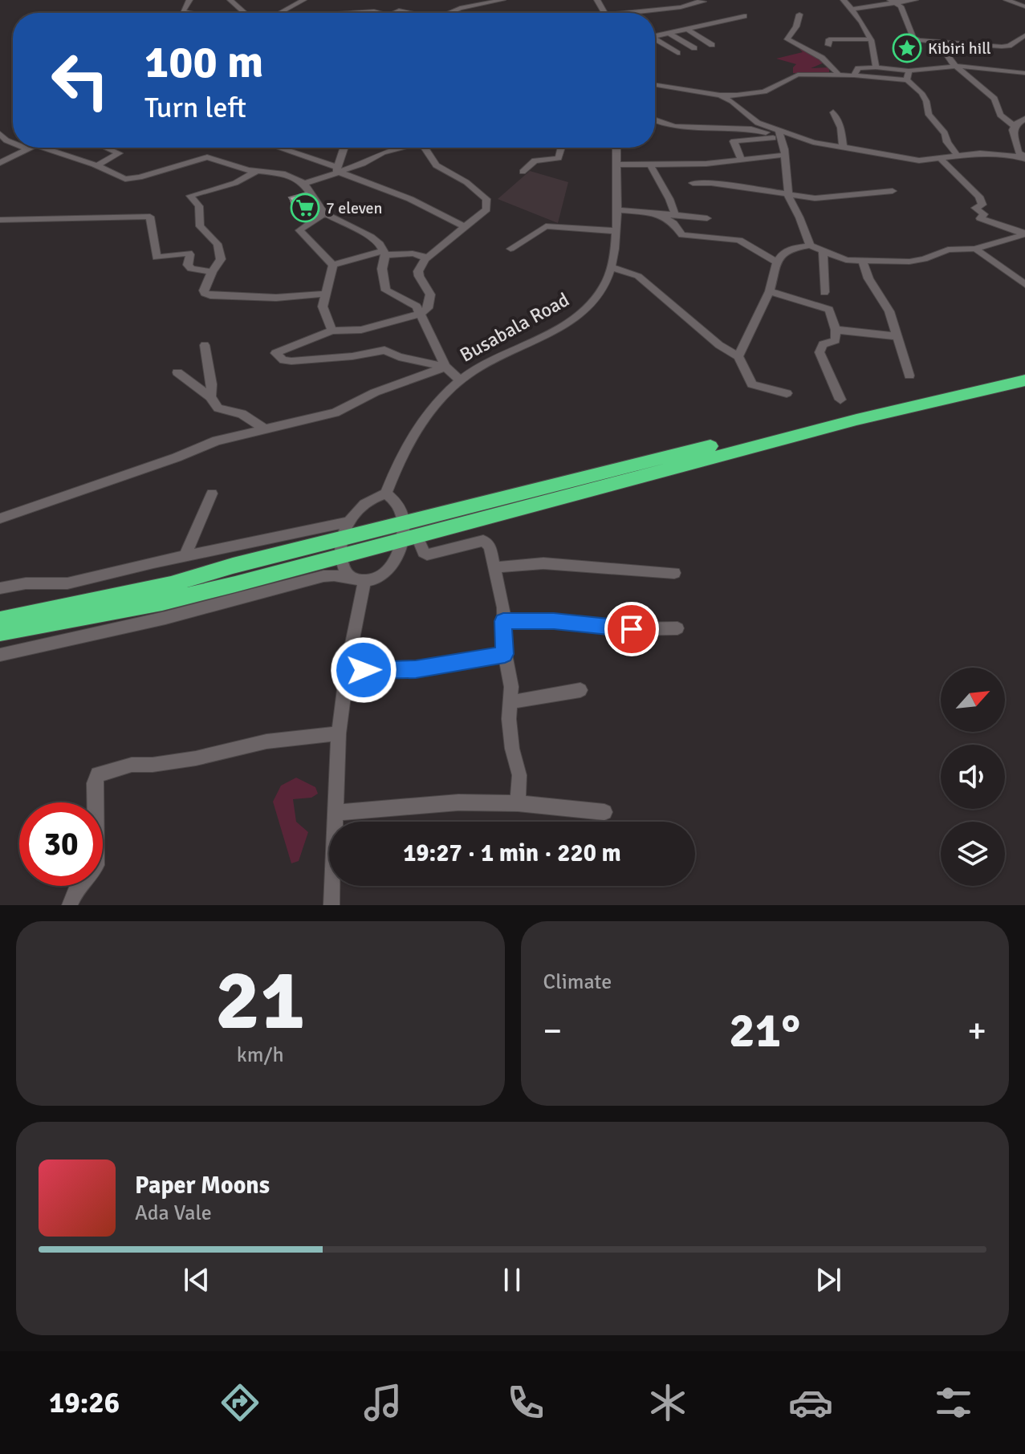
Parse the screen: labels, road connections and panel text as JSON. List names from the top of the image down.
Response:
{
  "streets": {
    "street": ["Busabala Road"]
  },
  "places": {
    "place": ["Kibiri hill"],
    "supermarket": ["7 eleven"]
  },
  "north": "top right",
  "page": {
    "turn": ["100 m", "Turn left"],
    "limit": "30",
    "trip": "19:27 · 1 min · 220 m",
    "tile": [
      ["21", "km/h"],
      "Climate"
    ],
    "heat": ["−", "21°", "+"],
    "song": ["Paper Moons", "Ada Vale"],
    "tabs": "19:26"
  }
}
